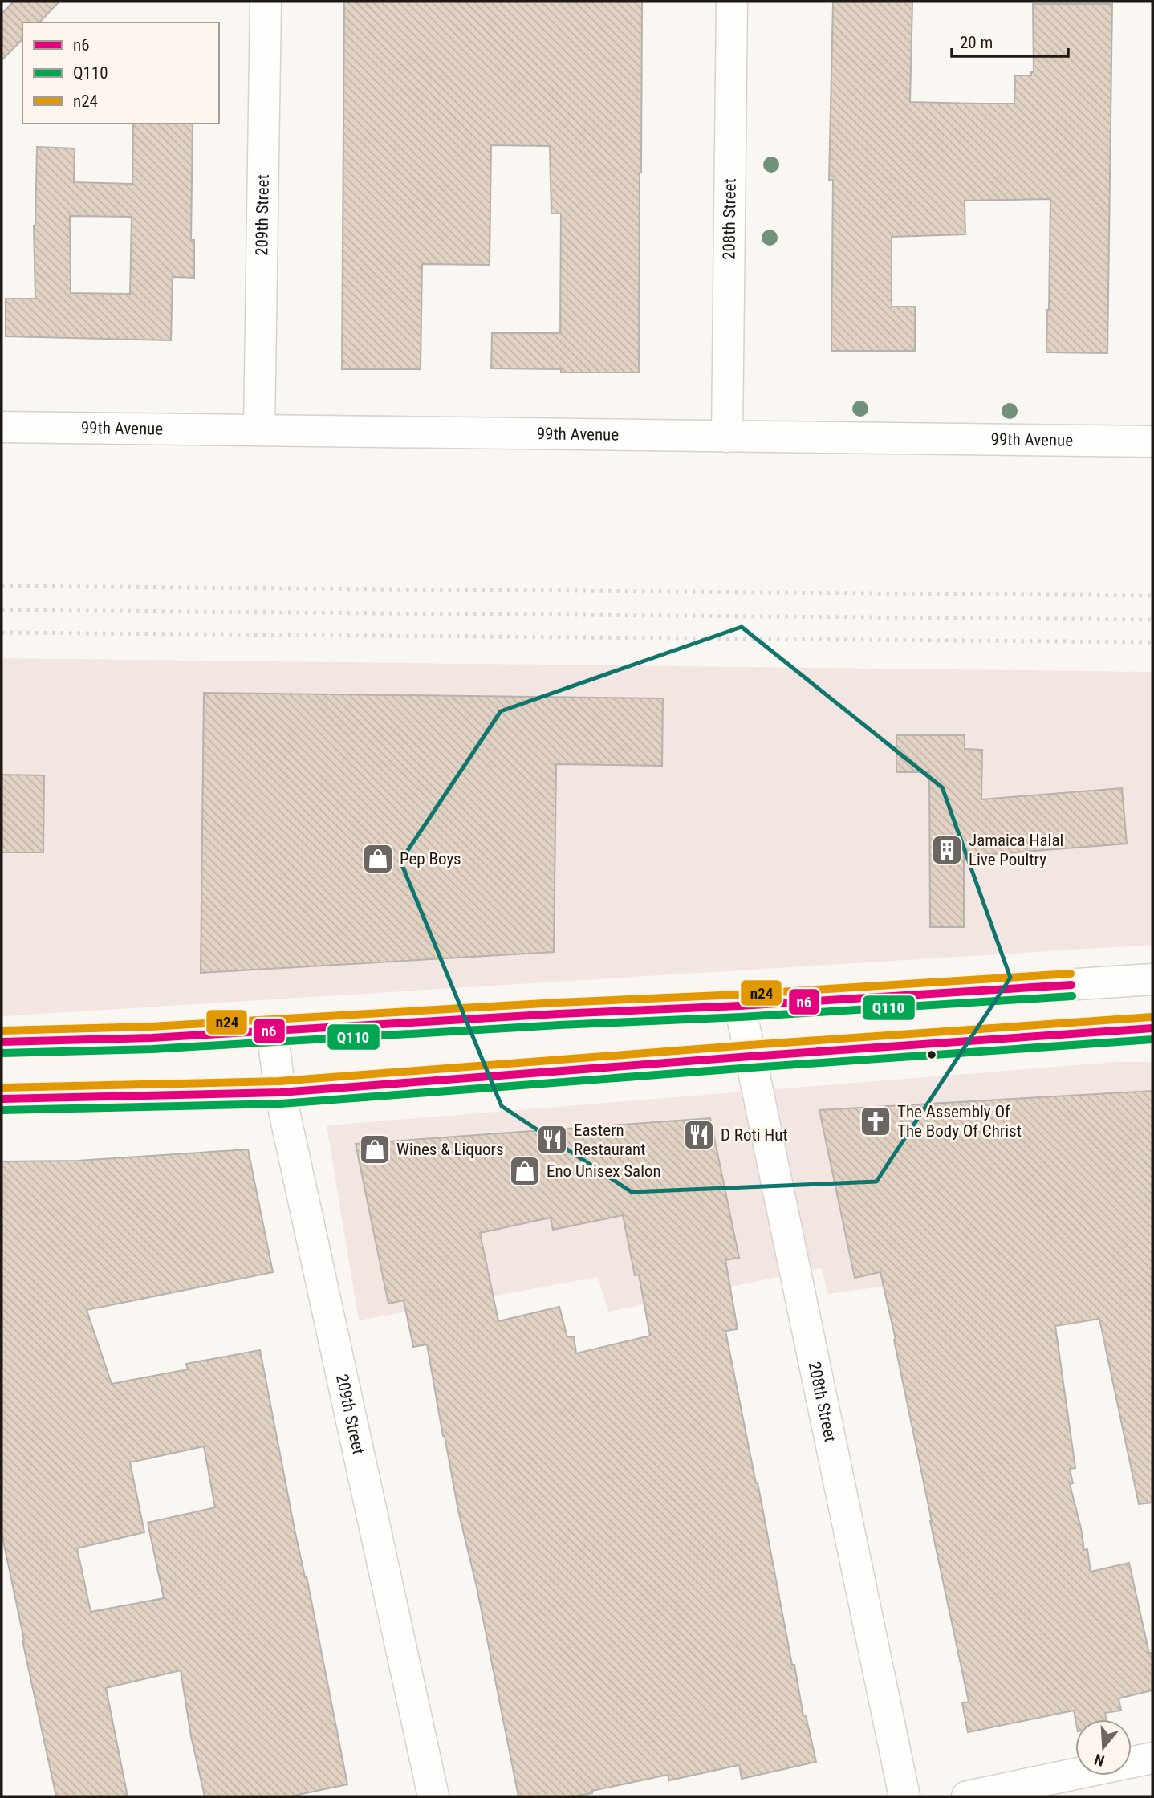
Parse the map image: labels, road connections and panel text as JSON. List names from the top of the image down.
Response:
{
  "streets": {
    "street": ["209th Street", "208th Street", "99th Avenue"]
  },
  "crossings": [
    ["209th Street", "99th Avenue"],
    ["208th Street", "99th Avenue"]
  ],
  "places": {
    "building": ["Jamaica Halal Live Poultry"],
    "shop": ["Pep Boys", "Wines & Liquors", "Eno Unisex Salon"],
    "church": ["The Assembly Of The Body Of Christ"],
    "restaurant": ["D Roti Hut", "Eastern Restaurant"]
  },
  "lines": ["transit line n24", "transit line n6", "transit line Q110"],
  "legend": ["n6", "Q110", "n24"],
  "scale_bar": "20 m",
  "north": "bottom"
}
